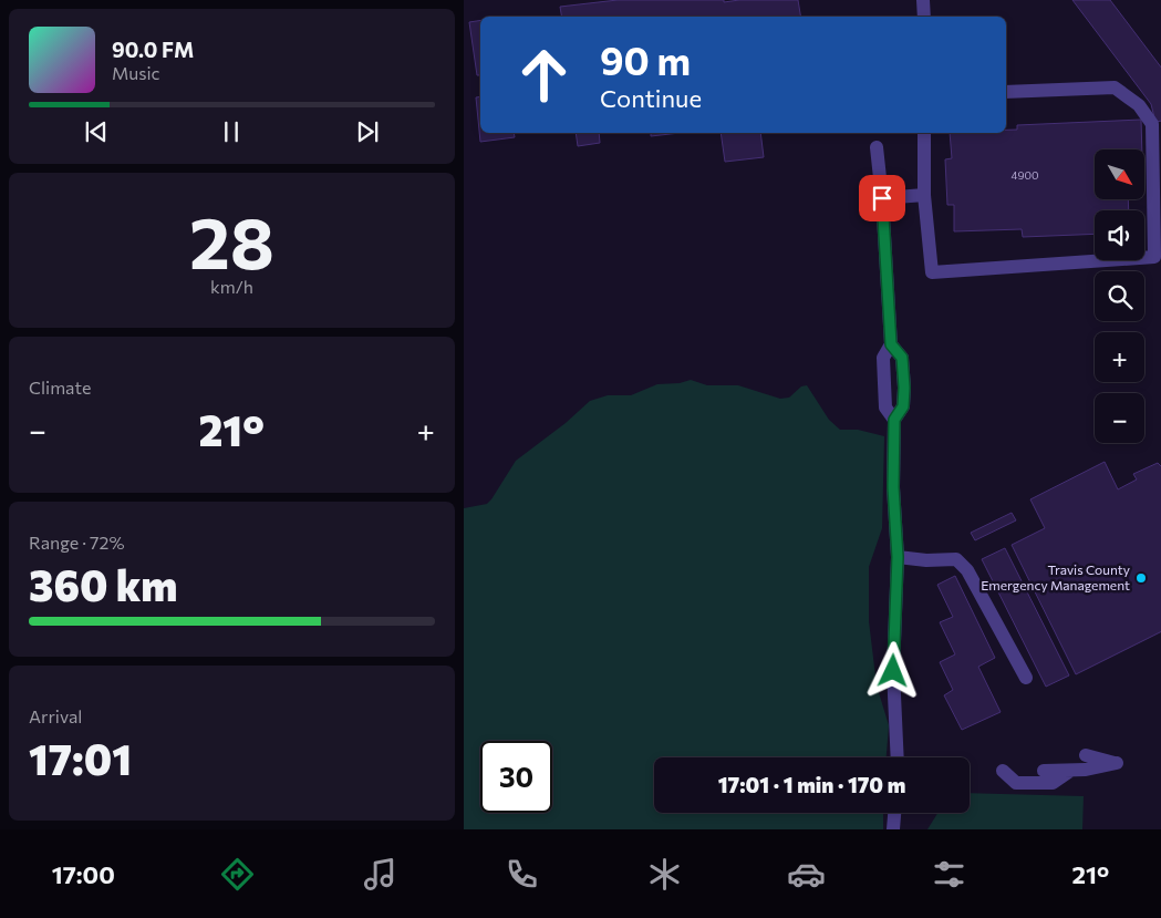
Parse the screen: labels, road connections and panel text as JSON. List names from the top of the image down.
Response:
{
  "places": ["Travis County Emergency Management"],
  "house_numbers": ["4900"],
  "north": "bottom right",
  "page": {
    "turn": ["90 m", "Continue"],
    "song": ["90.0 FM", "Music"],
    "map_buttons": ["+", "−"],
    "tile": [
      ["28", "km/h"],
      "Climate",
      ["Range · 72%", "360 km"],
      ["Arrival", "17:01"]
    ],
    "heat": ["−", "21°", "+"],
    "limit": "30",
    "trip": "17:01 · 1 min · 170 m",
    "tabs": ["17:00", "21°"]
  }
}
